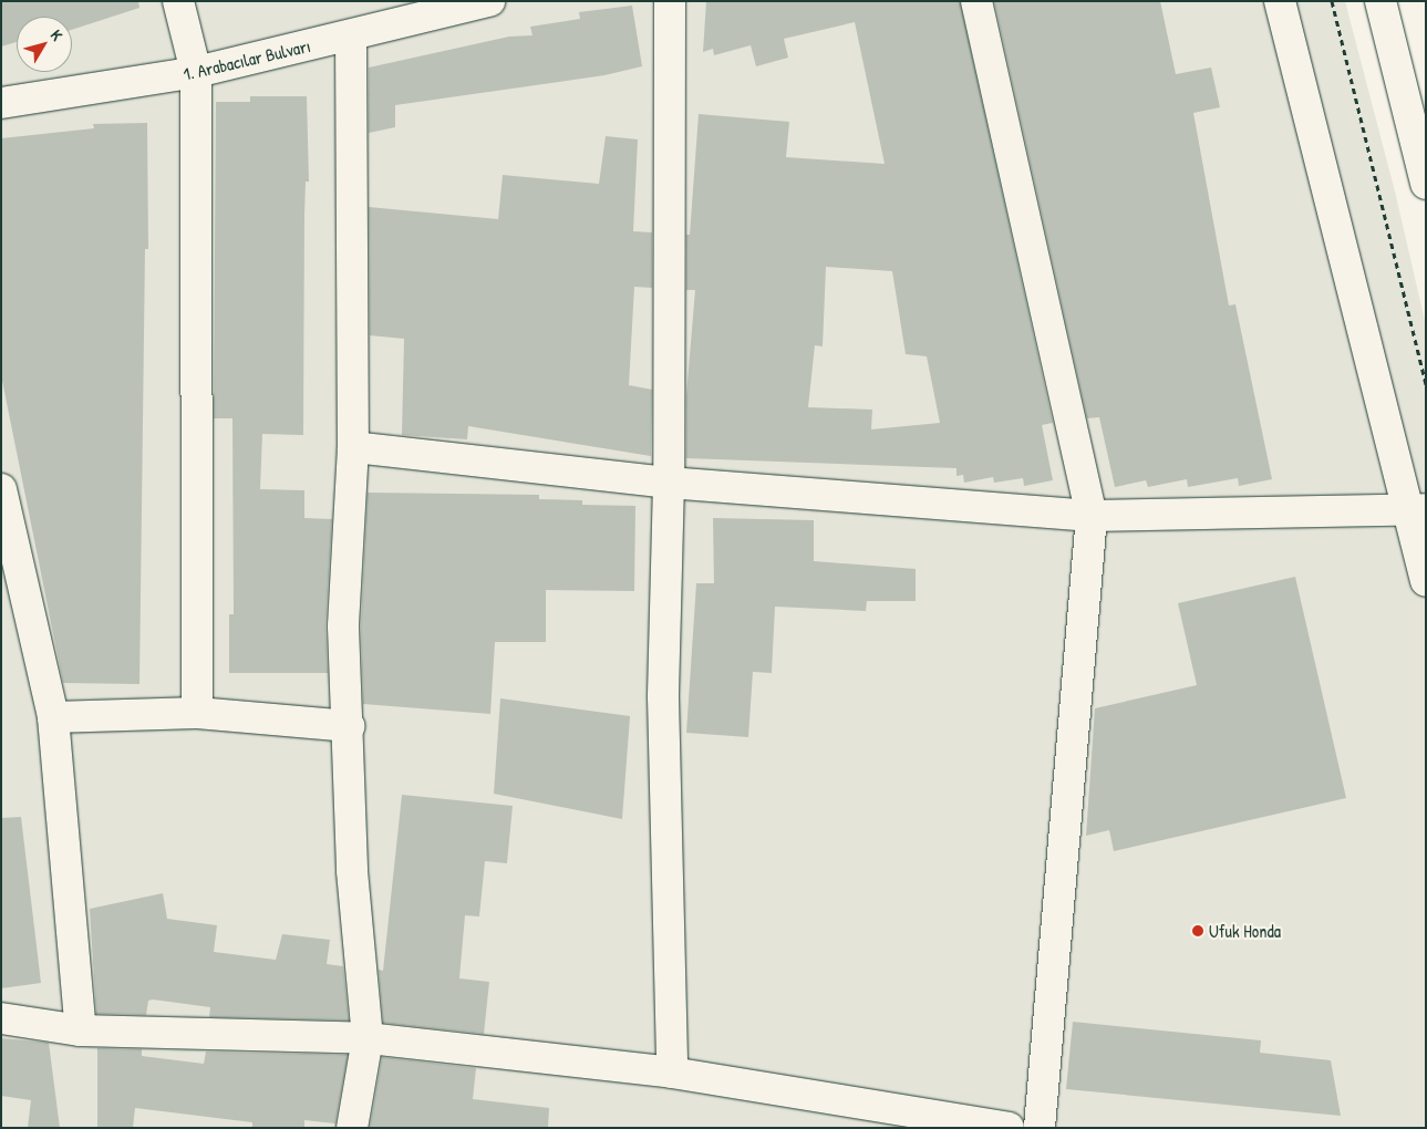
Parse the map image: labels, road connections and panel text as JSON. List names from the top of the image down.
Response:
{
  "streets": {
    "street": ["1. Arabacılar Bulvarı"]
  },
  "places": ["Ufuk Honda"],
  "north": "top right"
}
